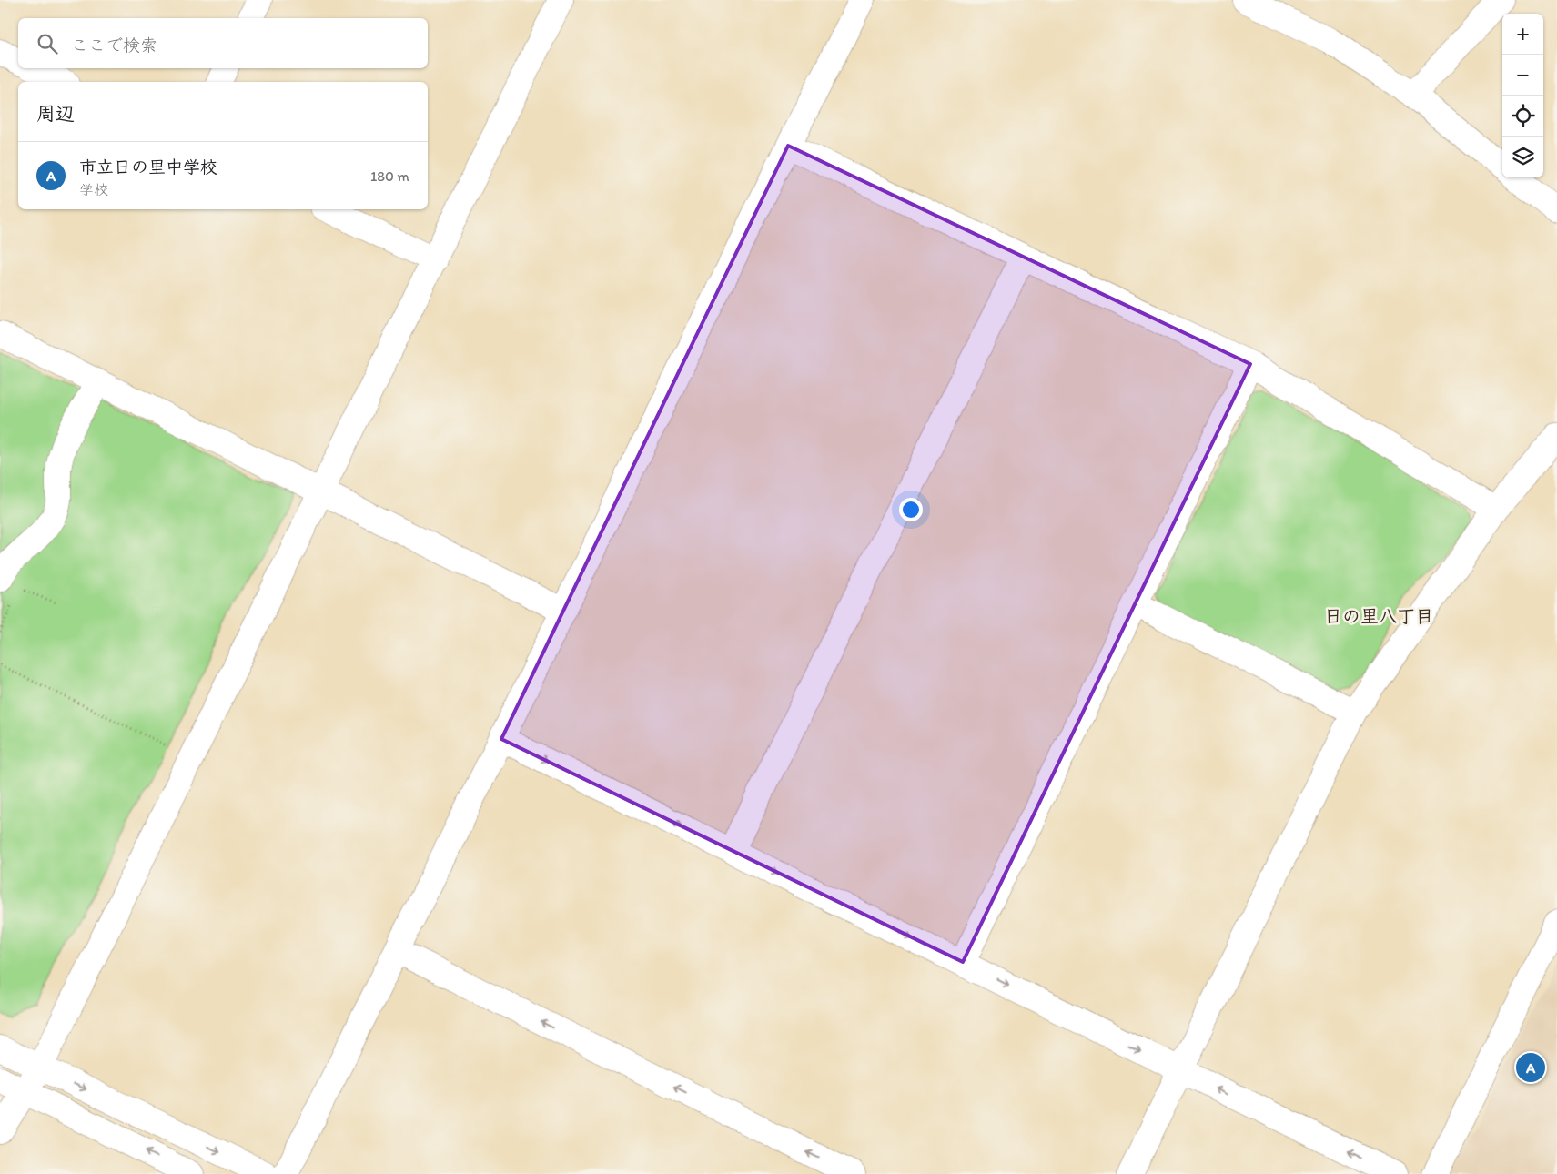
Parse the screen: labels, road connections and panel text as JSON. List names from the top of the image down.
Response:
{
  "districts": ["日の里八丁目"],
  "page": {
    "map_buttons": ["+", "−"],
    "search": "ここで検索",
    "heading": "周辺",
    "list": [
      {
        "mark": "A",
        "name": "市立日の里中学校",
        "note": "学校",
        "value": "180 m"
      }
    ],
    "pins": "A"
  }
}
